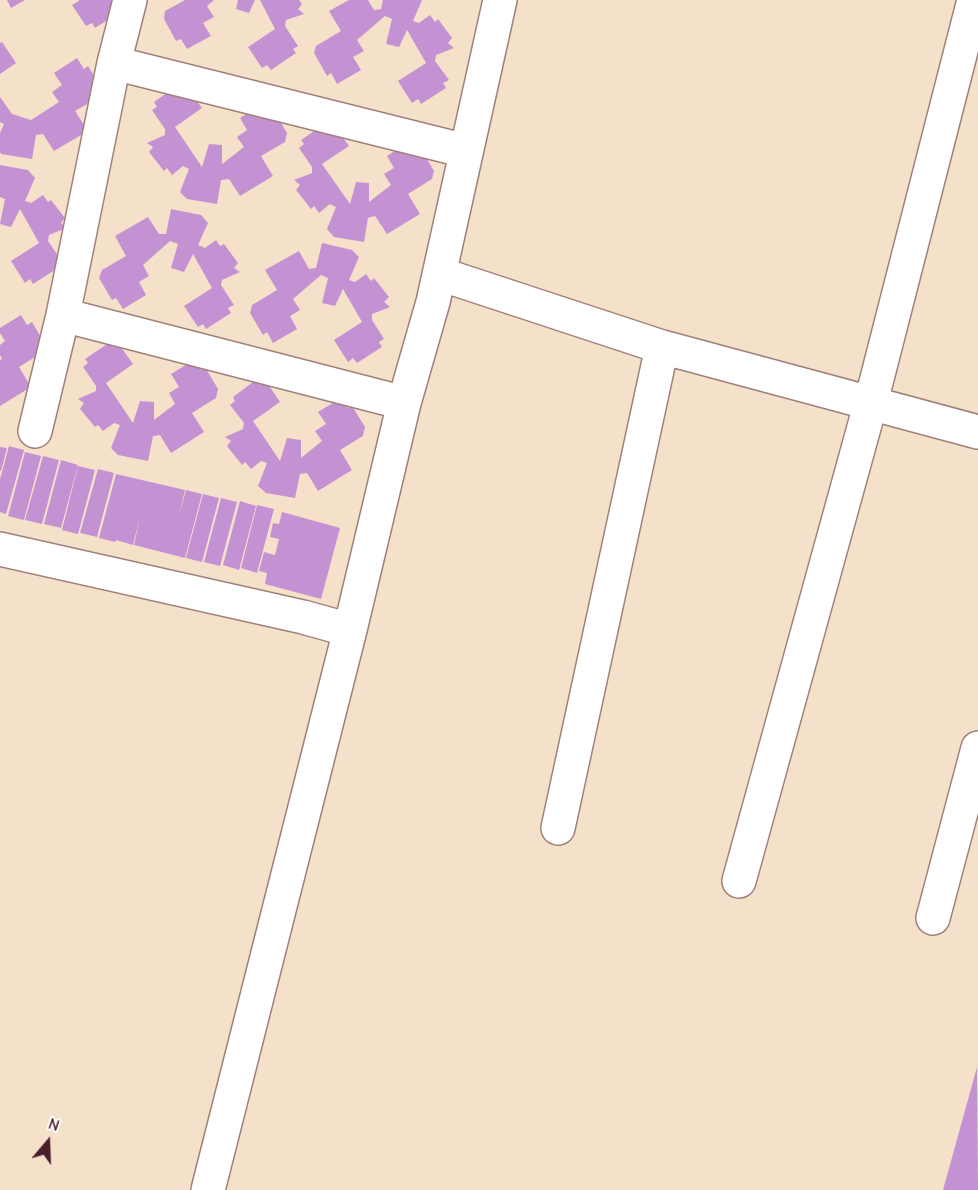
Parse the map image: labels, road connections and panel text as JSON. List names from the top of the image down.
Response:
{
  "north": "top"
}
